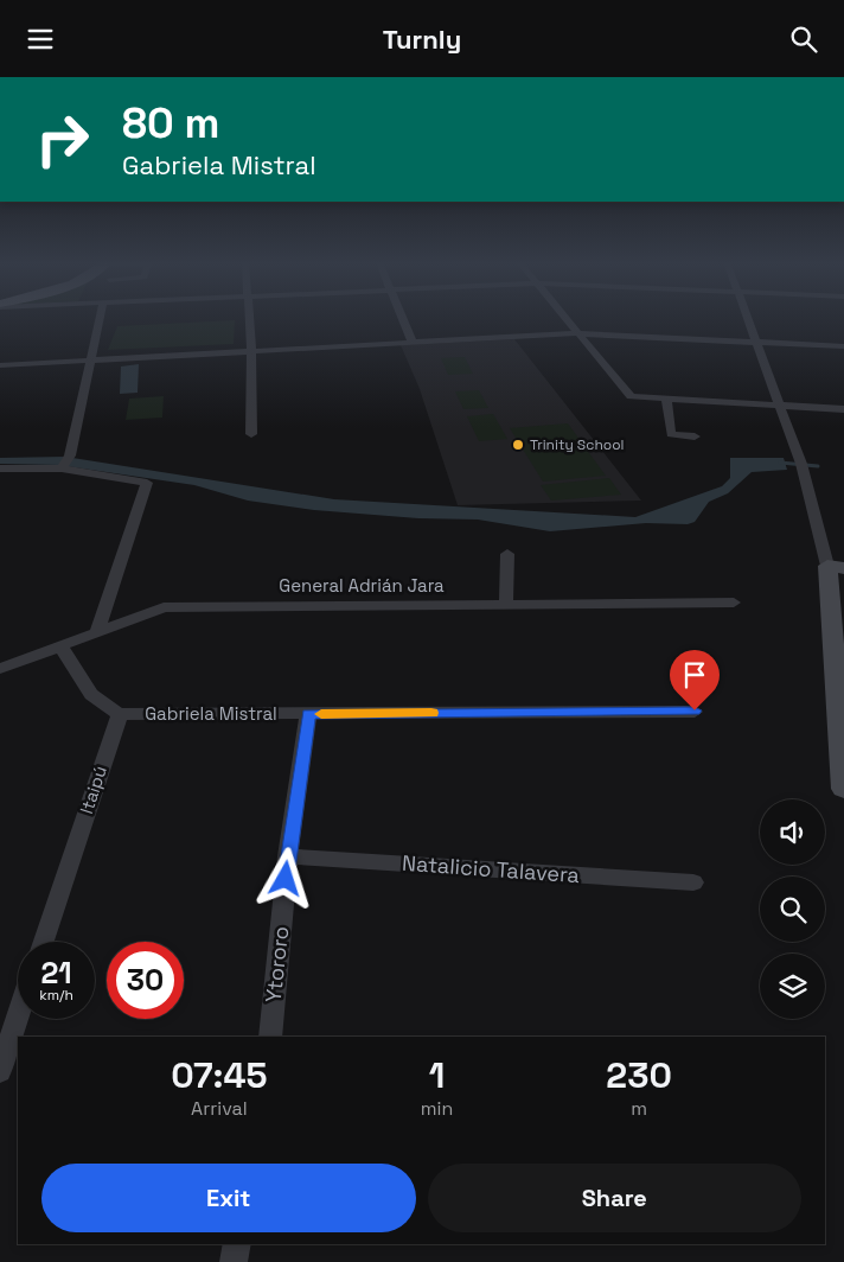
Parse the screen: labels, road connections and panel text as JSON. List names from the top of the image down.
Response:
{
  "streets": {
    "street": [
      "General Adrián Jara",
      "Gabriela Mistral",
      "Itaipú",
      "Natalicio Talavera",
      "Ytororo"
    ]
  },
  "crossings": [
    ["Gabriela Mistral", "Itaipú"],
    ["Gabriela Mistral", "Ytororo"],
    ["Natalicio Talavera", "Ytororo"]
  ],
  "places": ["Trinity School"],
  "page": {
    "header": "Turnly",
    "turn": ["80 m", "Gabriela Mistral"],
    "speed": "21 km/h",
    "limit": "30",
    "eta": [
      "07:45",
      "Arrival",
      "1",
      "min",
      "230",
      "m"
    ],
    "buttons": ["Exit", "Share"]
  }
}
